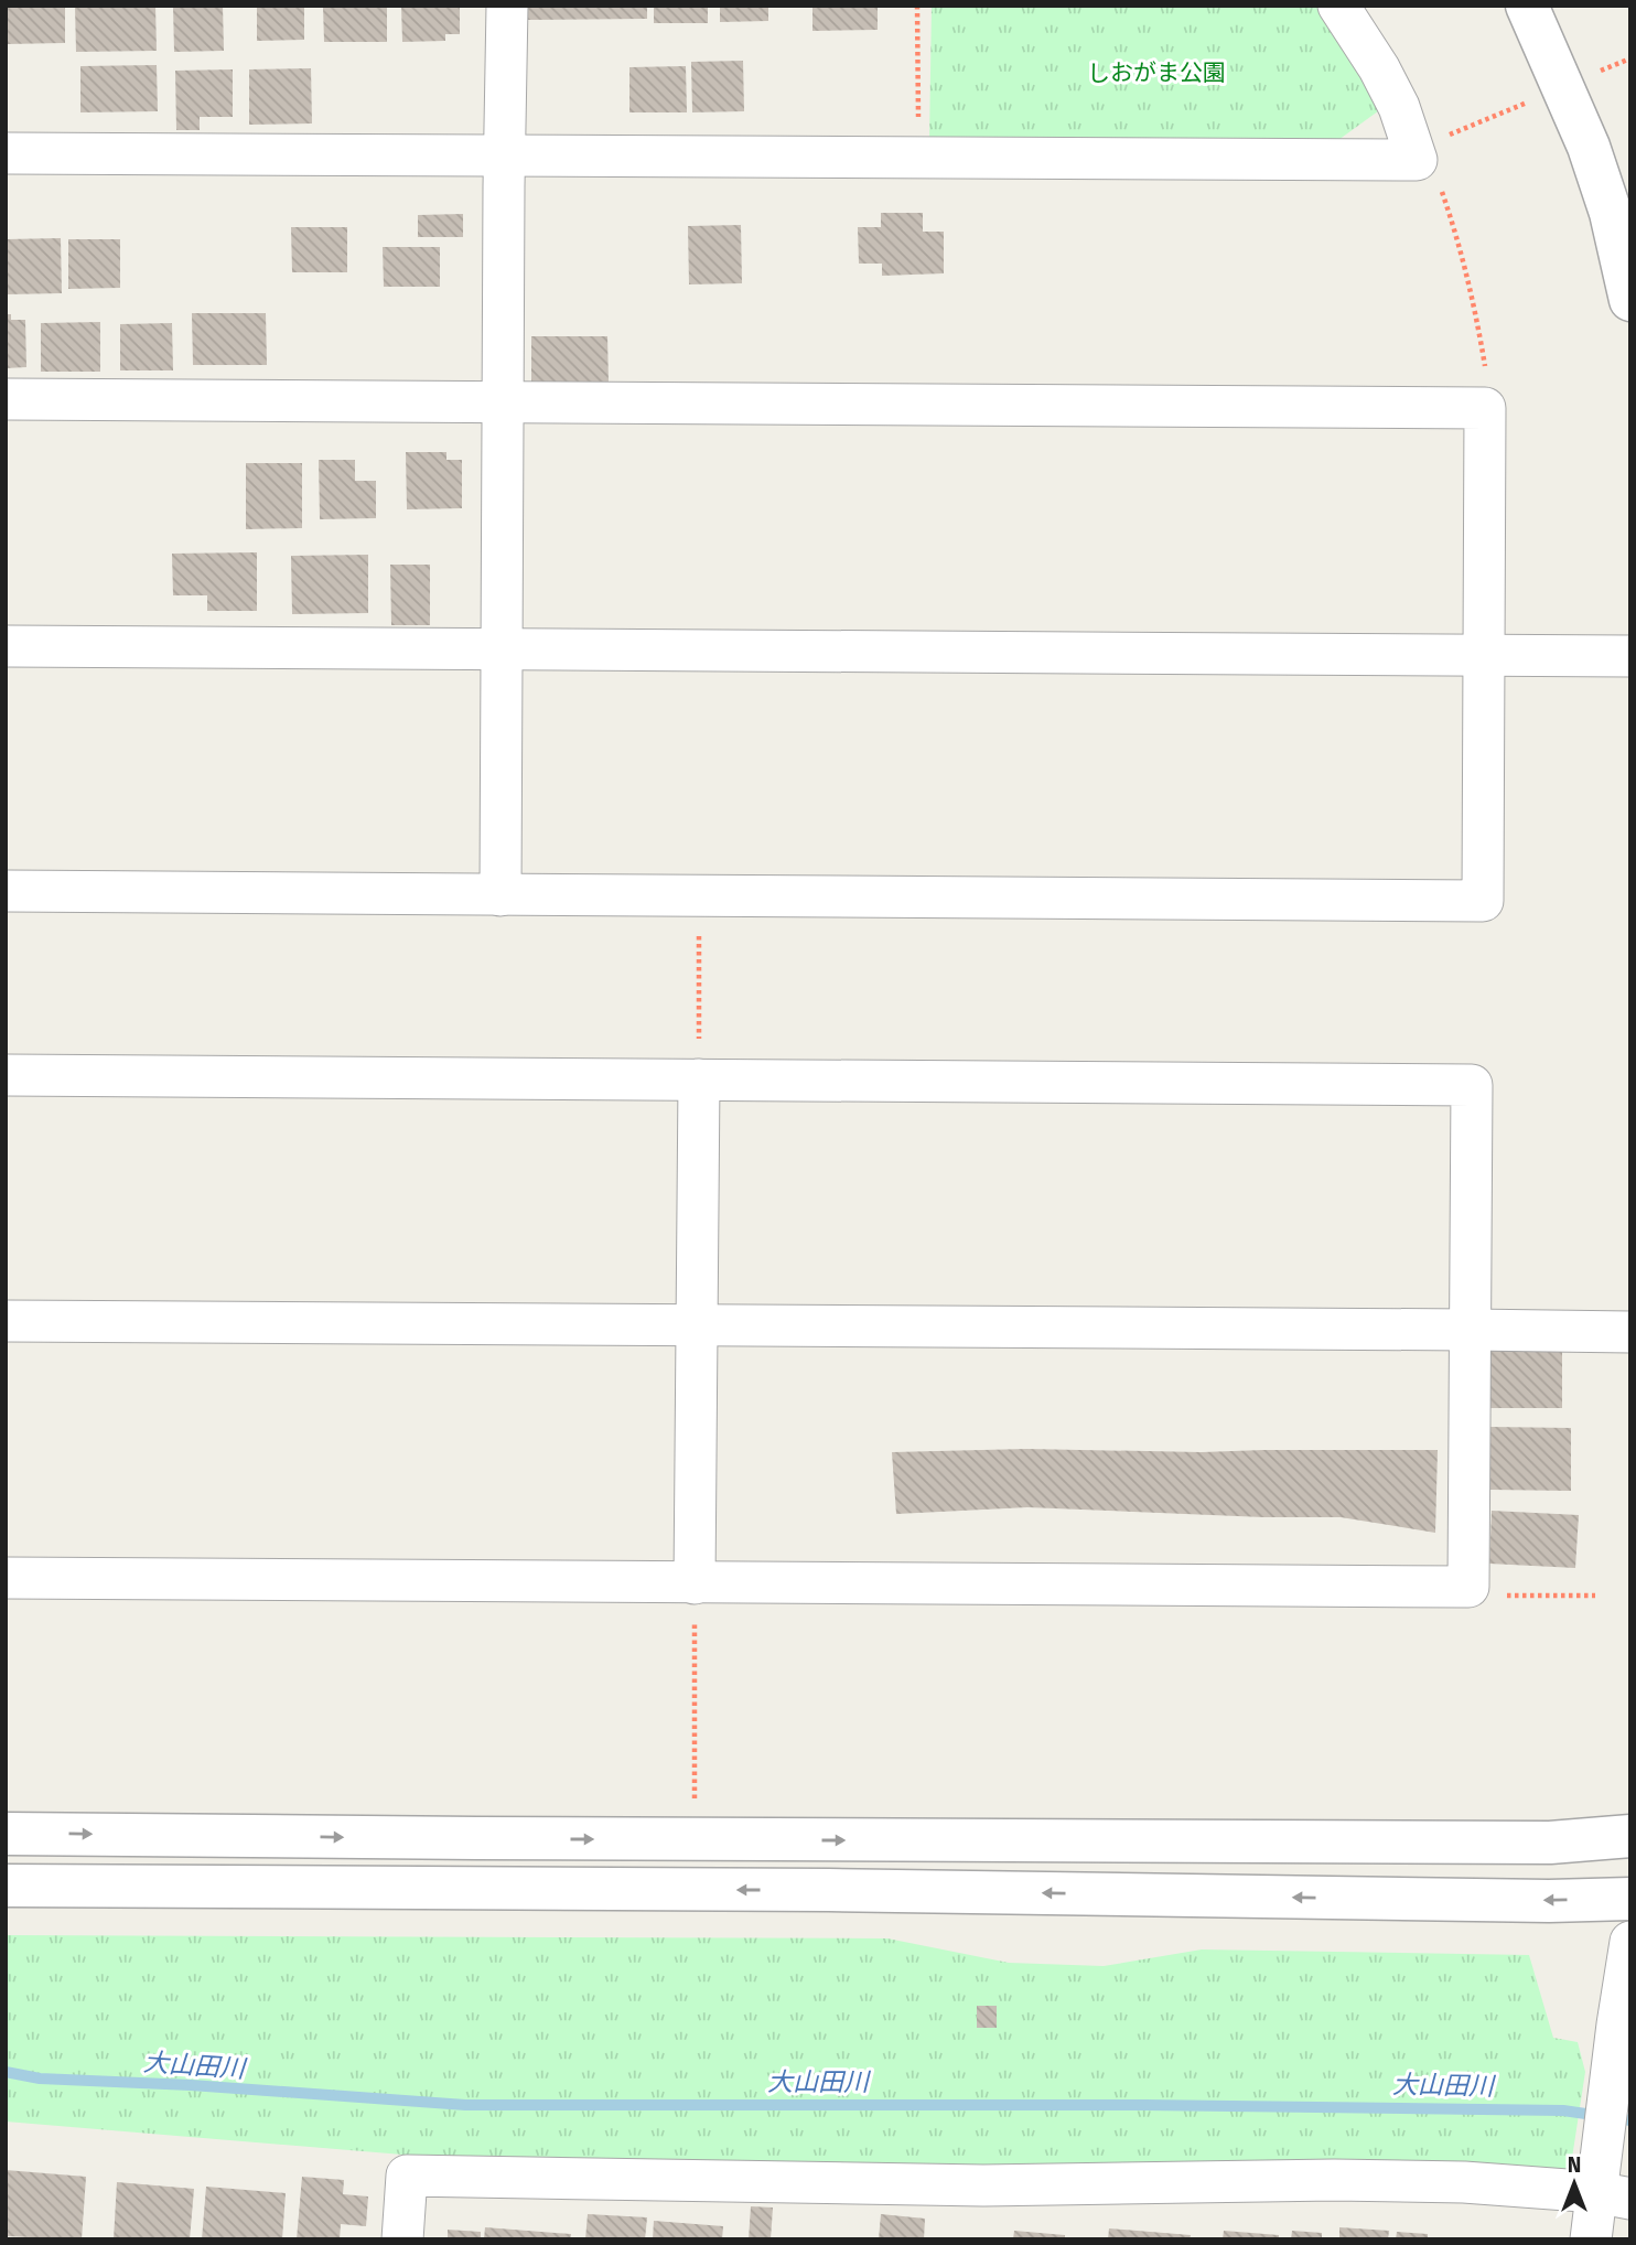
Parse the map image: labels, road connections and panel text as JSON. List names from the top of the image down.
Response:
{
  "water": ["大山田川"],
  "parks": ["しおがま公園"],
  "north": "top"
}
